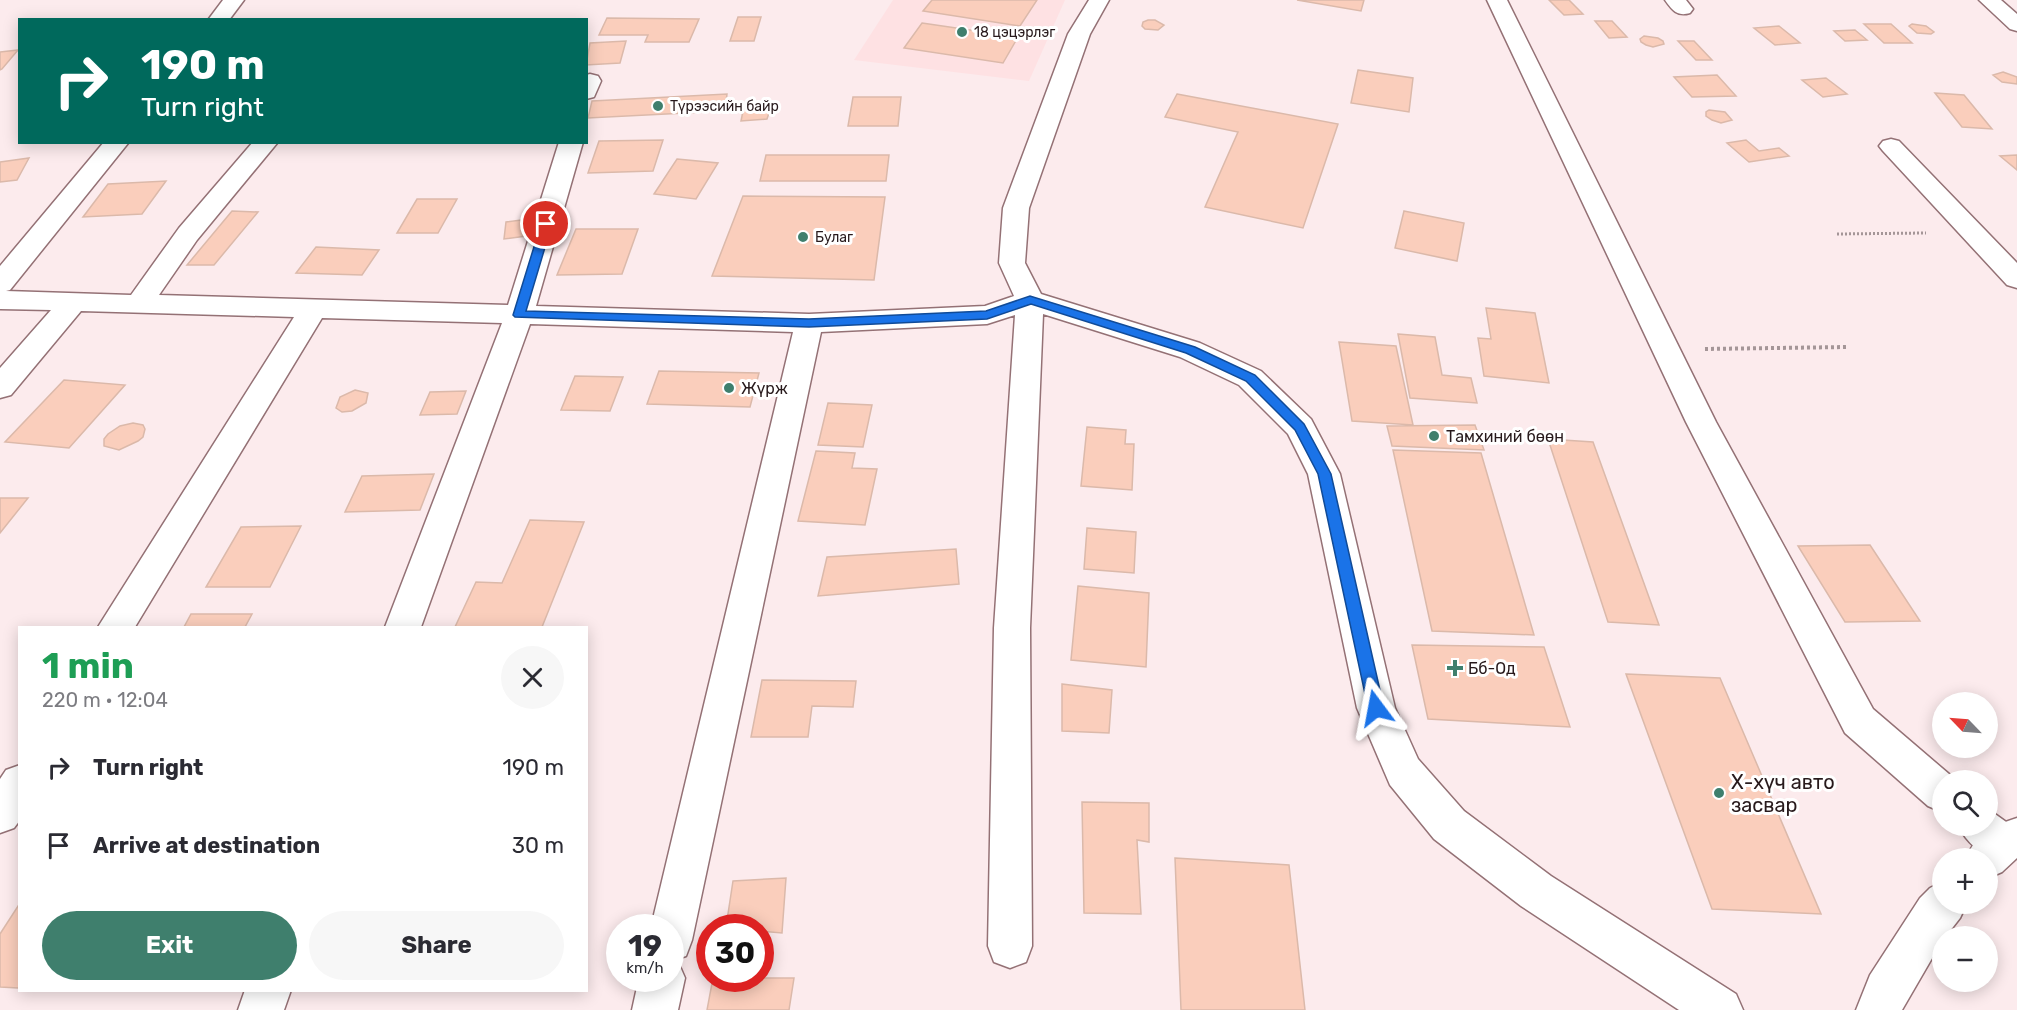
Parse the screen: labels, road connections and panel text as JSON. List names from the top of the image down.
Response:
{
  "places": {
    "other": [
      "18 цэцэрлэг",
      "Түрээсийн байр",
      "Булаг",
      "Жүрж",
      "Тамхиний бөөн",
      "Х-хүч авто засвар"
    ],
    "health": ["Бб-Од"]
  },
  "north": "top left",
  "page": {
    "turn": ["190 m", "Turn right"],
    "heading": ["1 min", "220 m · 12:04"],
    "map_buttons": ["+", "−"],
    "list": [
      {
        "name": "Turn right",
        "value": "190 m"
      },
      {
        "name": "Arrive at destination",
        "value": "30 m"
      }
    ],
    "buttons": ["Exit", "Share"],
    "speed": "19 km/h",
    "limit": "30"
  }
}
